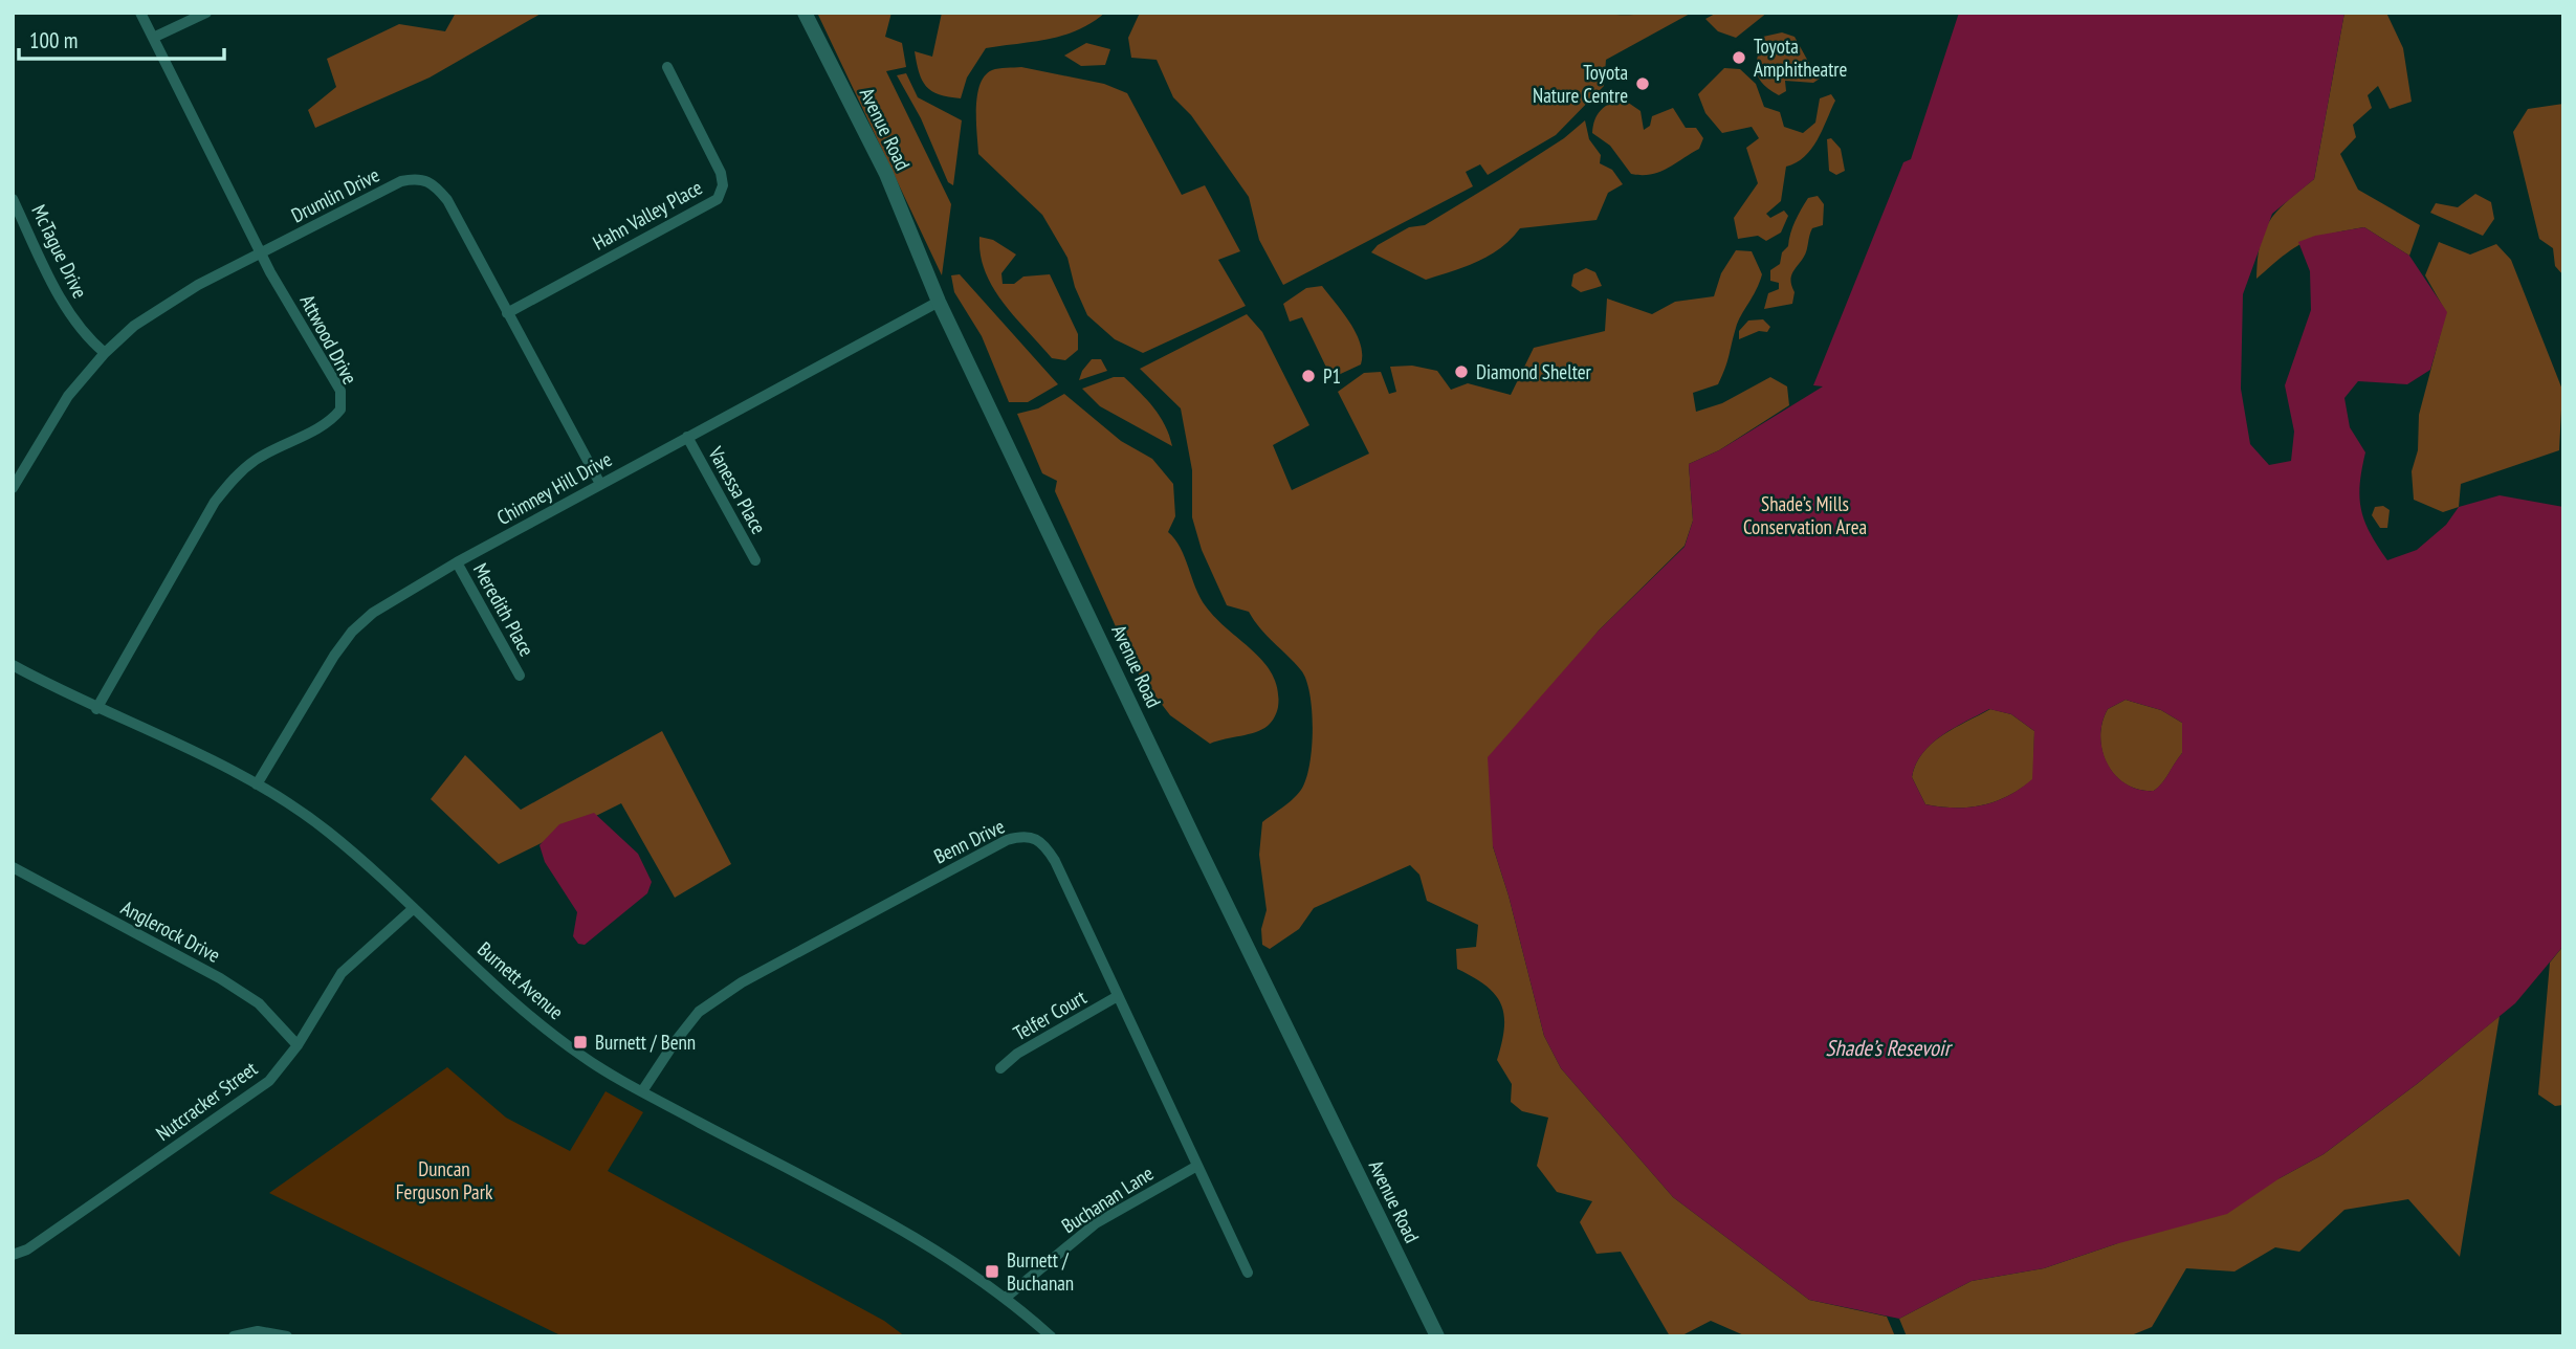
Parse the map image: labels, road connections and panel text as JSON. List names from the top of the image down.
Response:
{
  "streets": {
    "street": [
      "Avenue Road",
      "Drumlin Drive",
      "Hahn Valley Place",
      "McTague Drive",
      "Attwood Drive",
      "Chimney Hill Drive",
      "Vanessa Place",
      "Meredith Place",
      "Benn Drive",
      "Anglerock Drive",
      "Burnett Avenue",
      "Telfer Court",
      "Nutcracker Street",
      "Buchanan Lane"
    ]
  },
  "crossings": [
    ["Avenue Road", "Chimney Hill Drive"],
    ["Drumlin Drive", "Hahn Valley Place"],
    ["Drumlin Drive", "McTague Drive"],
    ["Drumlin Drive", "Attwood Drive"],
    ["Drumlin Drive", "Chimney Hill Drive"],
    ["Attwood Drive", "Burnett Avenue"],
    ["Chimney Hill Drive", "Vanessa Place"],
    ["Chimney Hill Drive", "Meredith Place"],
    ["Chimney Hill Drive", "Burnett Avenue"],
    ["Benn Drive", "Burnett Avenue"],
    ["Benn Drive", "Telfer Court"],
    ["Benn Drive", "Buchanan Lane"],
    ["Anglerock Drive", "Nutcracker Street"],
    ["Burnett Avenue", "Nutcracker Street"],
    ["Burnett Avenue", "Buchanan Lane"]
  ],
  "water": ["Shade’s Resevoir"],
  "parks": ["Shade’s Mills Conservation Area", "Duncan Ferguson Park"],
  "places": {
    "other": [
      "Toyota Amphitheatre",
      "Toyota Nature Centre",
      "Diamond Shelter",
      "P1"
    ],
    "transit": ["Burnett / Benn", "Burnett / Buchanan"]
  },
  "scale_bar": "100 m"
}
